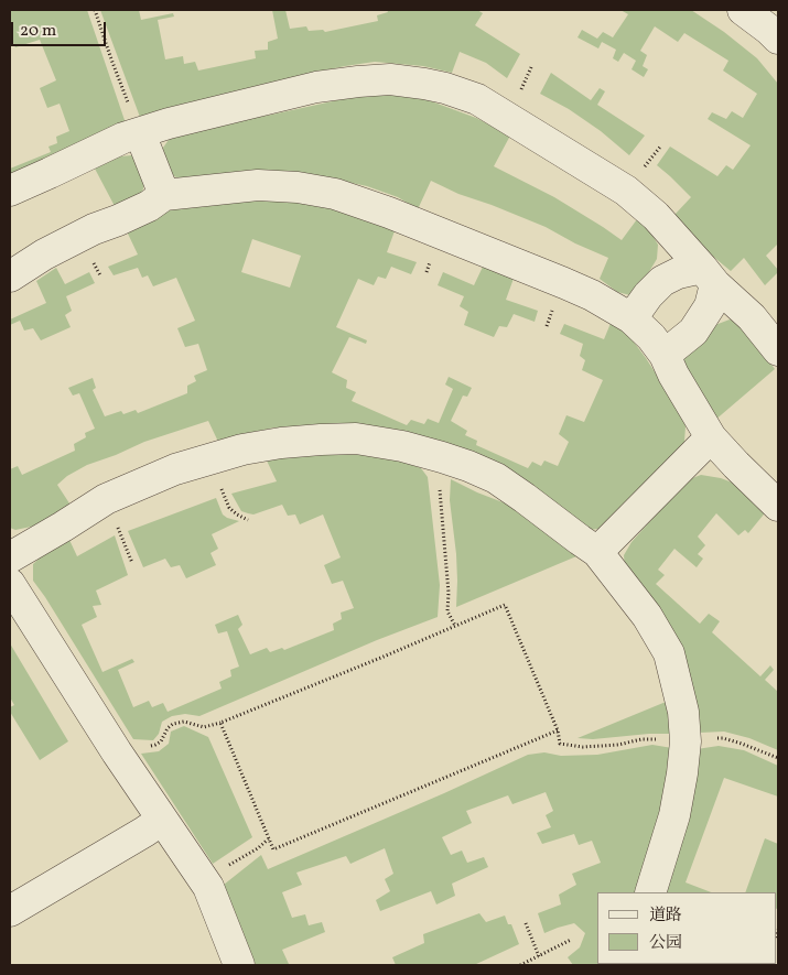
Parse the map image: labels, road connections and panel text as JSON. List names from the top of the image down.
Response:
{
  "legend": ["道路", "公园"],
  "scale_bar": "20 m"
}
